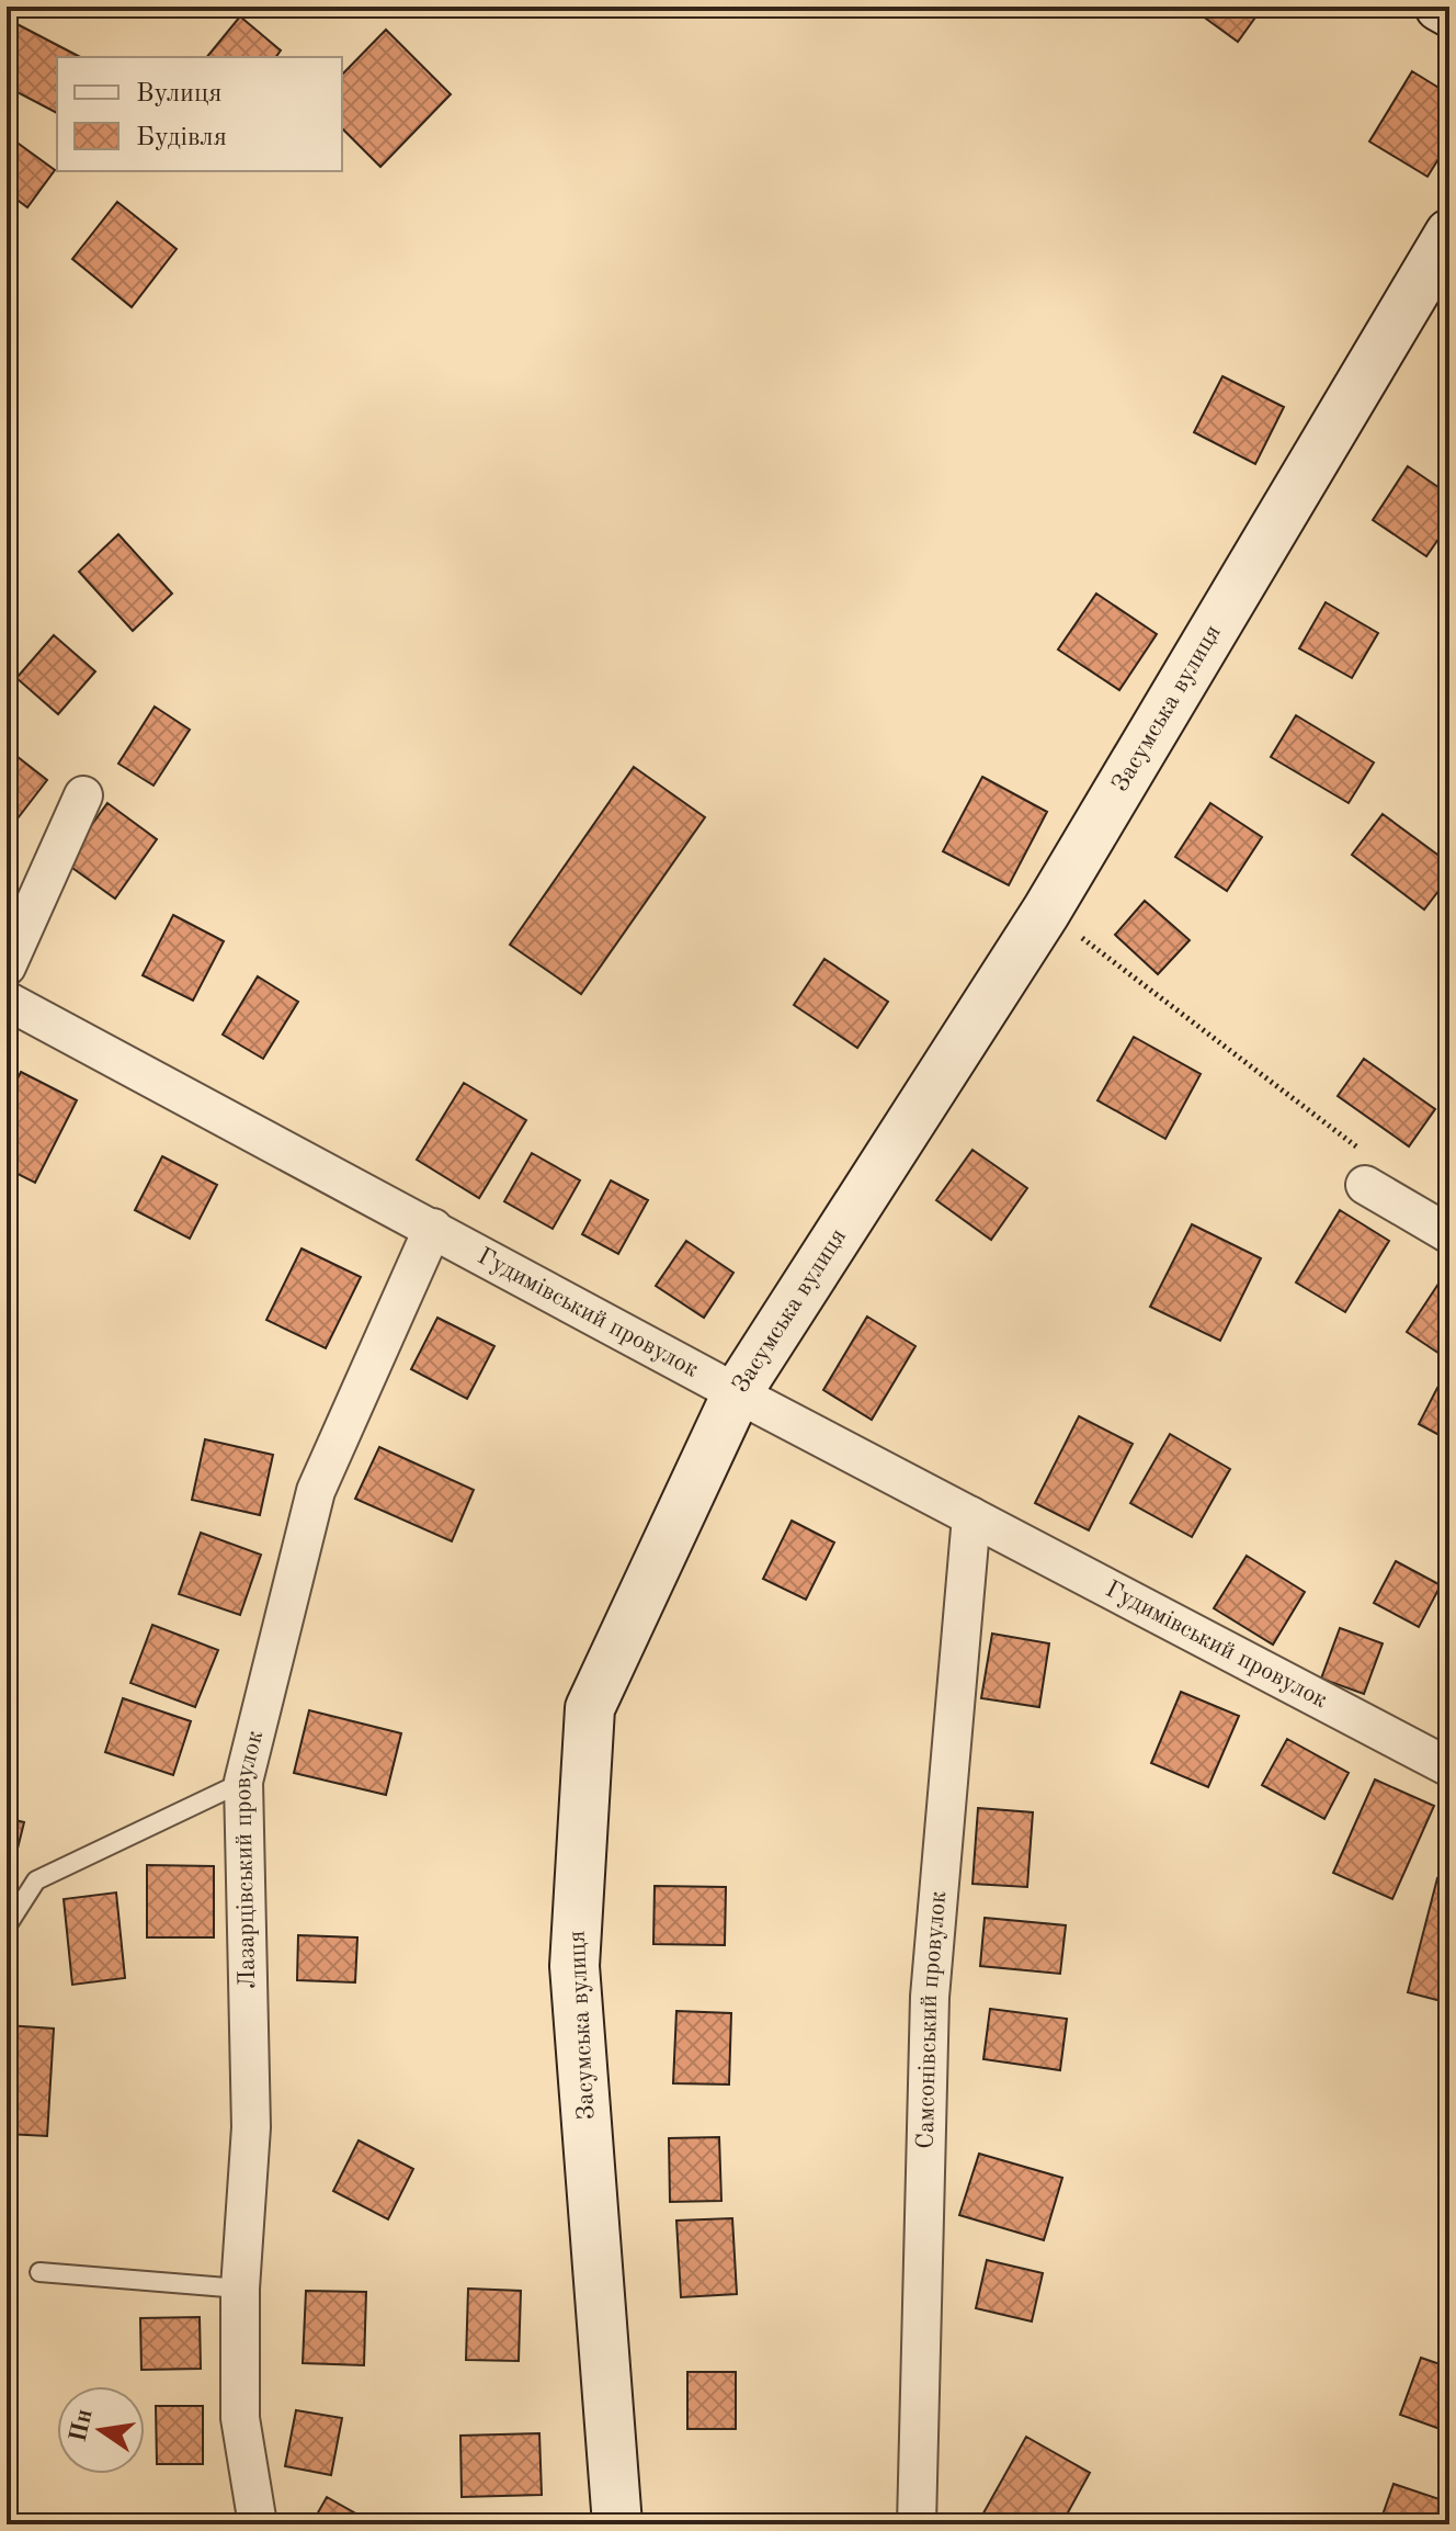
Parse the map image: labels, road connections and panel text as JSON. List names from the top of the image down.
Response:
{
  "streets": {
    "street": [
      "Засумська вулиця",
      "Гудимівський провулок",
      "Лазарцівський провулок",
      "Самсонівський провулок"
    ]
  },
  "crossings": [
    ["Засумська вулиця", "Гудимівський провулок"],
    ["Гудимівський провулок", "Лазарцівський провулок"],
    ["Гудимівський провулок", "Самсонівський провулок"]
  ],
  "legend": ["Вулиця", "Будівля"],
  "north": "left"
}
